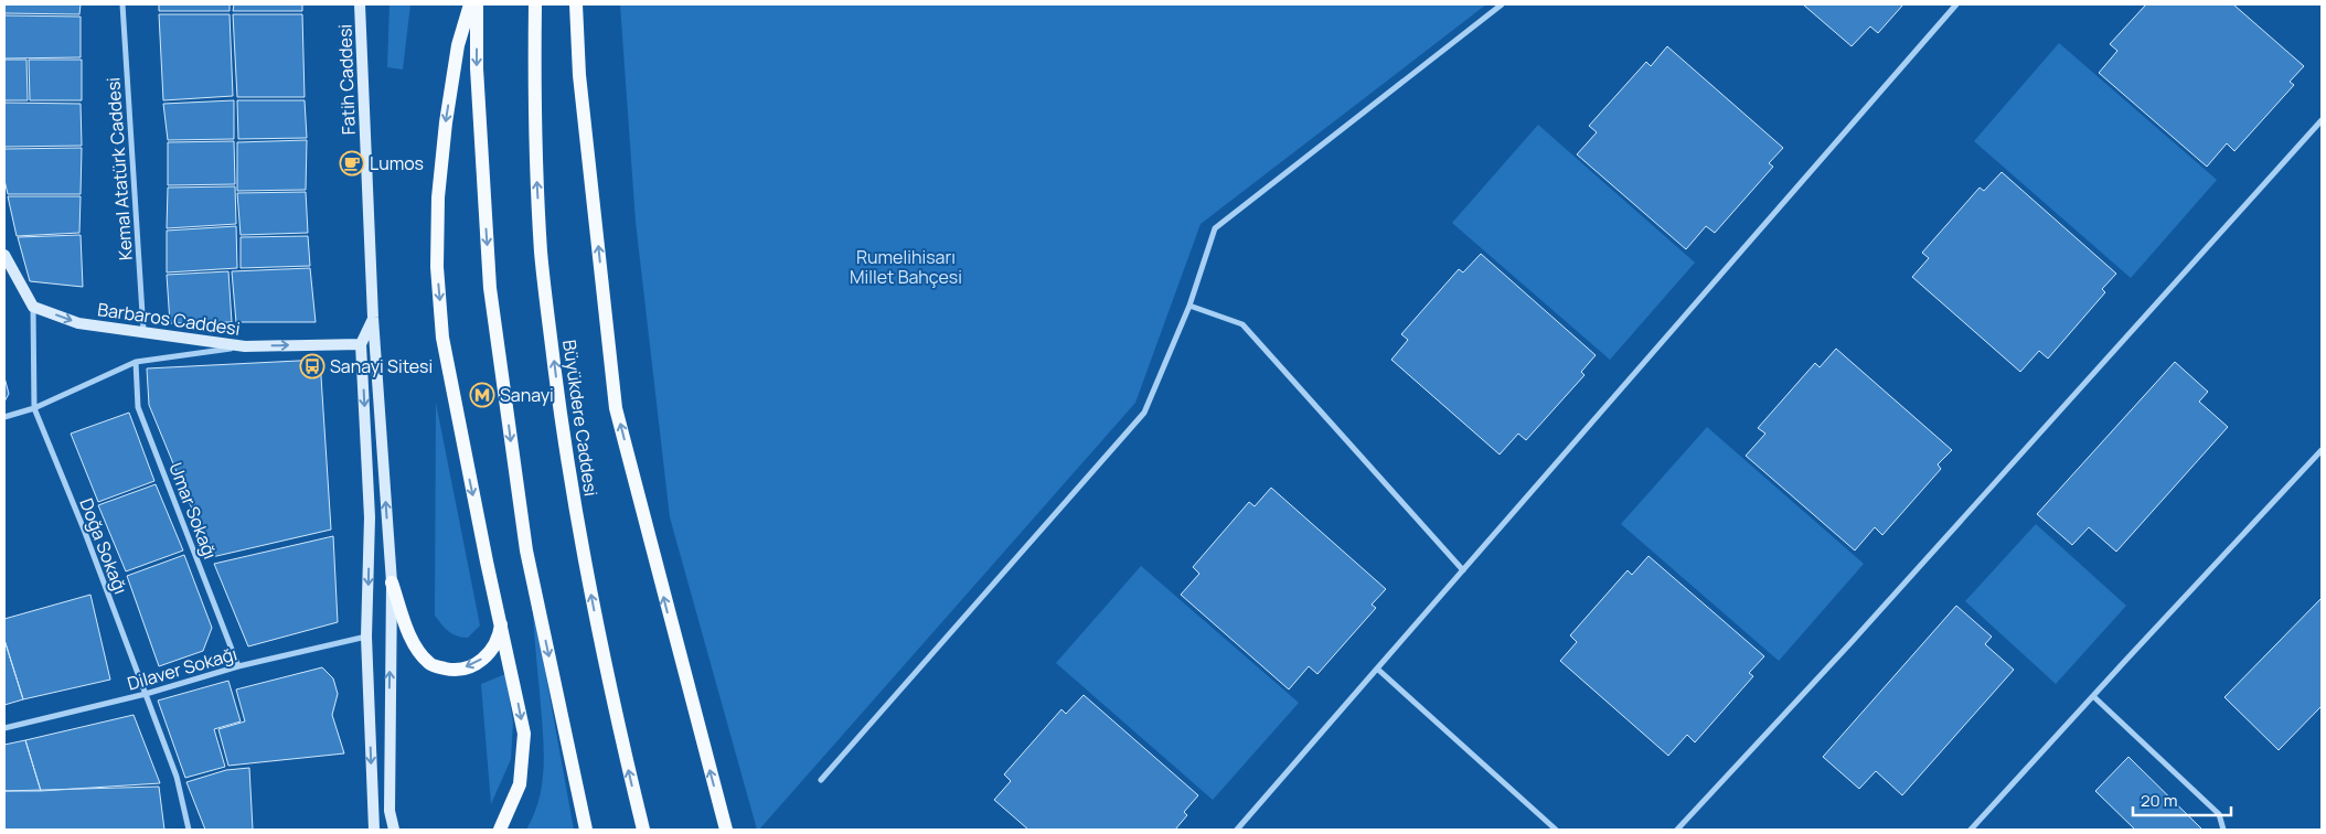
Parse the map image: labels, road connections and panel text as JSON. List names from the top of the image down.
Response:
{
  "streets": {
    "main road": ["Büyükdere Caddesi"],
    "street": [
      "Fatih Caddesi",
      "Kemal Atatürk Caddesi",
      "Barbaros Caddesi",
      "Umar Sokağı",
      "Doğa Sokağı",
      "Dilaver Sokağı"
    ]
  },
  "crossings": [
    ["Kemal Atatürk Caddesi", "Barbaros Caddesi"],
    ["Umar Sokağı", "Dilaver Sokağı"],
    ["Doğa Sokağı", "Dilaver Sokağı"]
  ],
  "one_way": ["Barbaros Caddesi"],
  "parks": ["Rumelihisarı Millet Bahçesi"],
  "places": {
    "cafe": ["Lumos"],
    "bus stop": ["Sanayi Sitesi"],
    "metro station": ["Sanayi"]
  },
  "scale_bar": "20 m"
}
